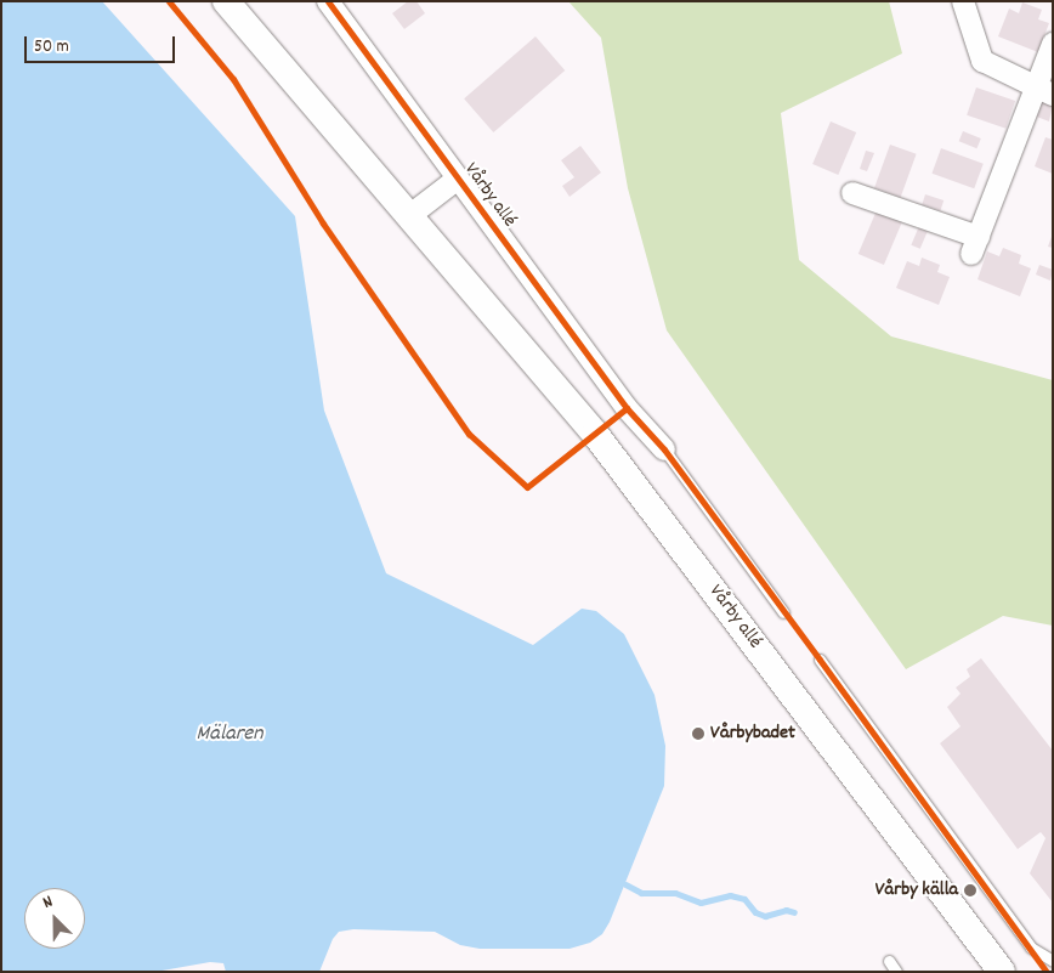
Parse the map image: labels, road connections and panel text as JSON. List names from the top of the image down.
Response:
{
  "streets": {
    "street": ["Vårby allé"]
  },
  "water": ["Mälaren"],
  "places": ["Vårbybadet", "Vårby källa"],
  "scale_bar": "50 m",
  "north": "top left"
}
